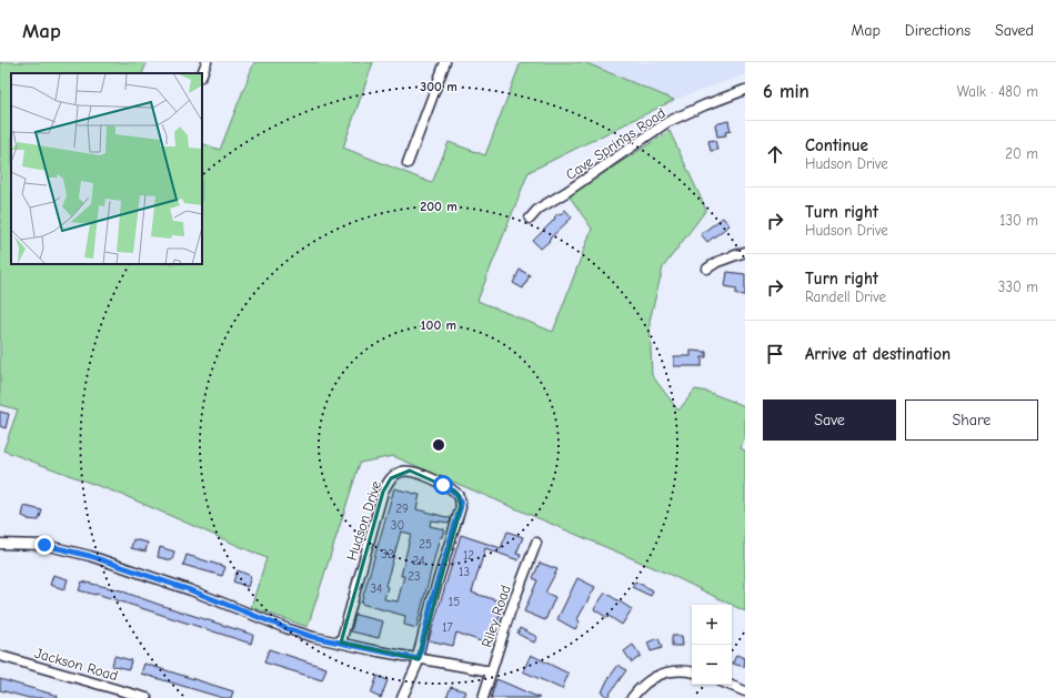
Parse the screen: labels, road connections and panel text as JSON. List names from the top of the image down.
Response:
{
  "streets": {
    "street": [
      "Cave Springs Road",
      "Hudson Drive",
      "Riley Road",
      "Jackson Road"
    ]
  },
  "house_numbers": [
    "29",
    "30",
    "25",
    "32",
    "12",
    "24",
    "13",
    "23",
    "34",
    "15",
    "17"
  ],
  "page": {
    "header": "Map",
    "nav": ["Map", "Directions", "Saved"],
    "heading": ["6 min", "Walk · 480 m"],
    "list": [
      ["Continue", "Hudson Drive", "20 m"],
      ["Turn right", "Hudson Drive", "130 m"],
      ["Turn right", "Randell Drive", "330 m"],
      "Arrive at destination"
    ],
    "buttons": ["Save", "Share"],
    "map_buttons": ["+", "−"]
  },
  "rings": ["300 m", "200 m", "100 m"]
}
